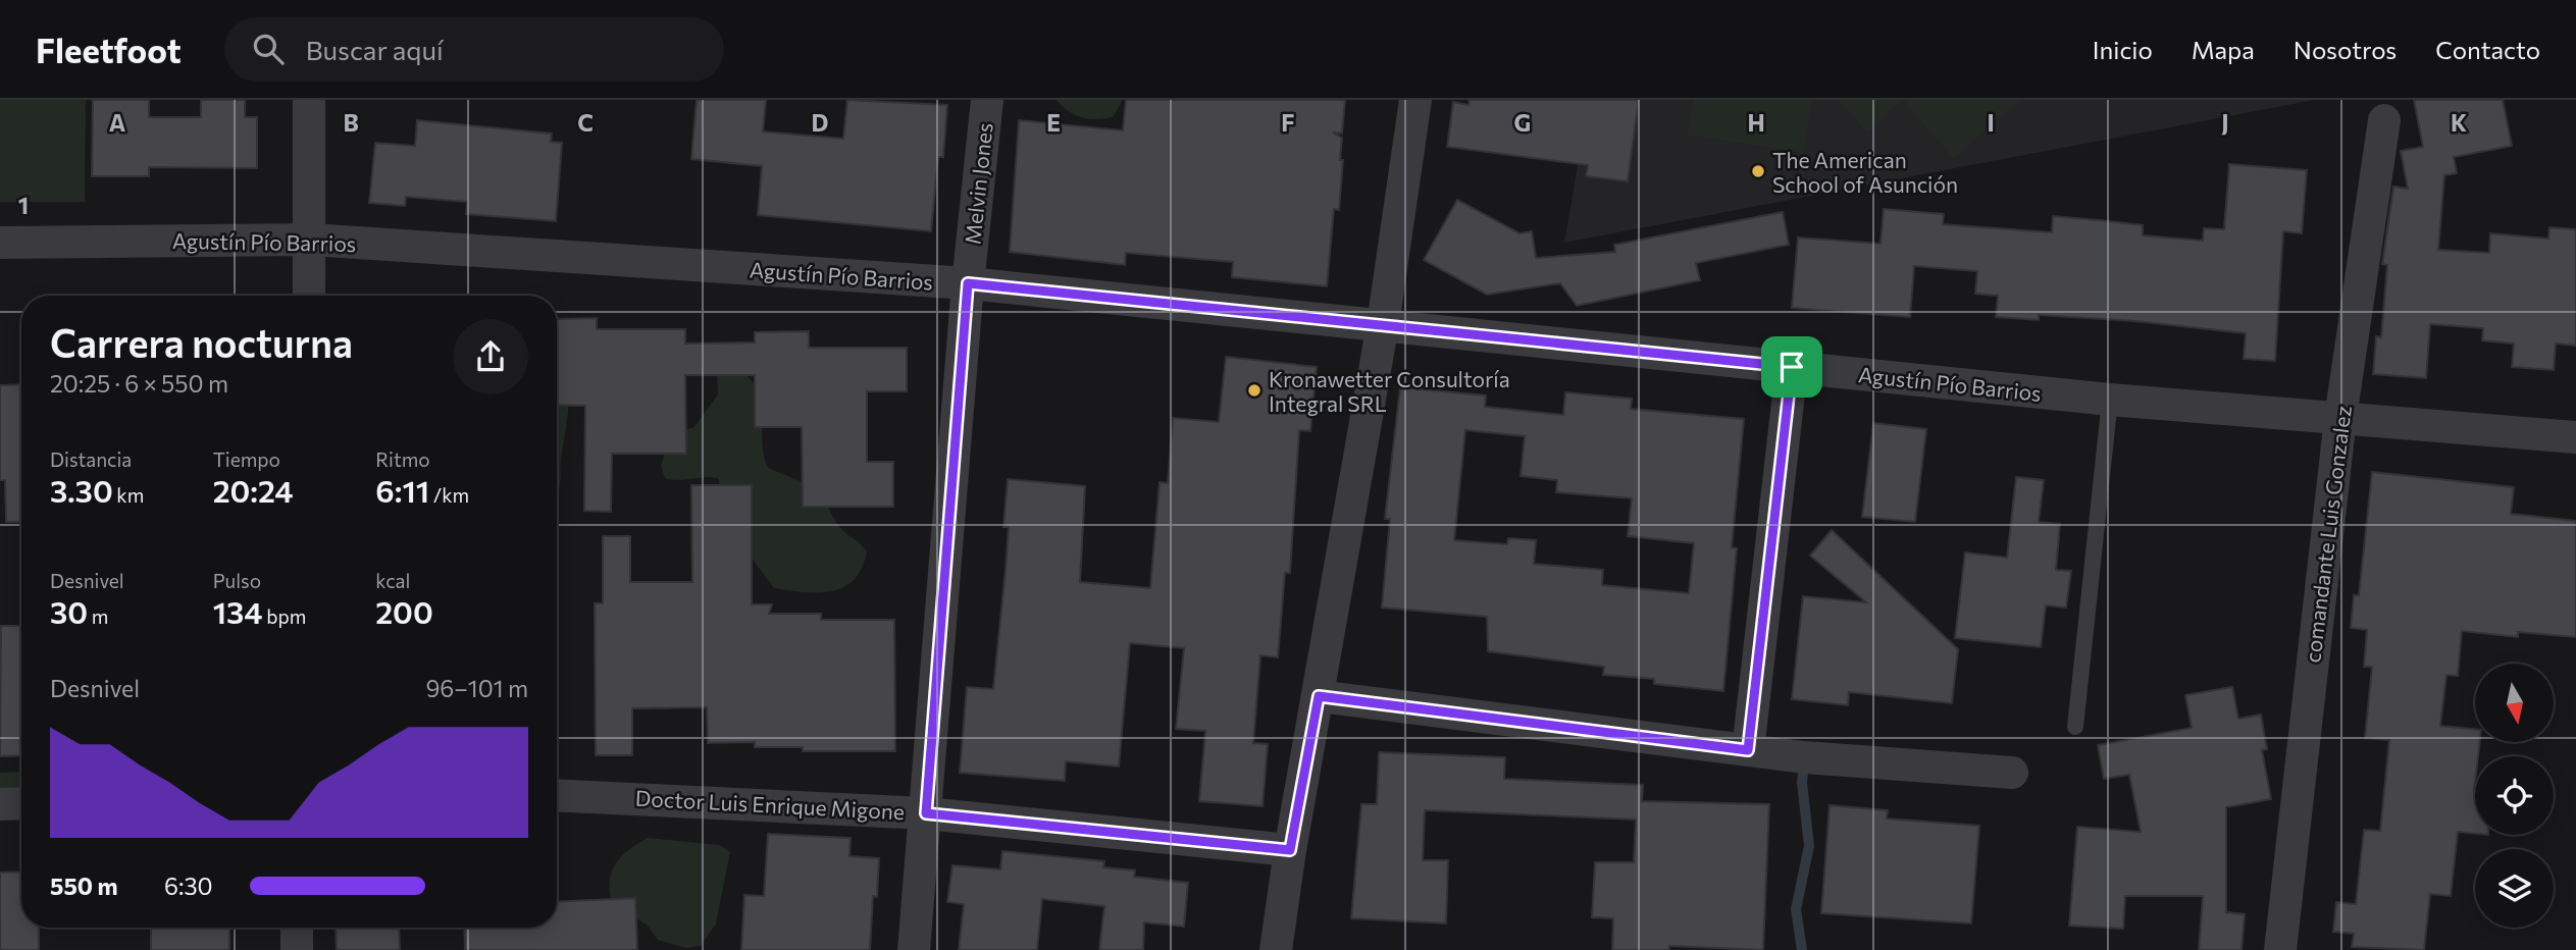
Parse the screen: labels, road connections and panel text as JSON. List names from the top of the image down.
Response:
{
  "streets": {
    "street": [
      "Melvin Jones",
      "Agustín Pío Barrios",
      "comandante Luis Gonzalez",
      "Doctor Luis Enrique Migone"
    ]
  },
  "crossings": [
    ["Melvin Jones", "Agustín Pío Barrios"],
    ["Melvin Jones", "Doctor Luis Enrique Migone"],
    ["Agustín Pío Barrios", "comandante Luis Gonzalez"]
  ],
  "places": ["The American School of Asunción", "Kronawetter Consultoría Integral SRL"],
  "north": "bottom",
  "page": {
    "header": "Fleetfoot",
    "search": "Buscar aquí",
    "nav": [
      "Inicio",
      "Mapa",
      "Nosotros",
      "Contacto"
    ],
    "heading": ["Carrera nocturna", "20:25 · 6 × 550 m"],
    "stats": [
      ["Distancia", "3.30 km"],
      ["Tiempo", "20:24"],
      ["Ritmo", "6:11 /km"],
      ["Desnivel", "30 m"],
      ["Pulso", "134 bpm"],
      ["kcal", "200"]
    ],
    "chart": ["Desnivel", "96–101 m"],
    "list": [
      {
        "name": "550 m",
        "note": "6:30"
      }
    ]
  },
  "grid": {
    "columns": [
      "A",
      "B",
      "C",
      "D",
      "E",
      "F",
      "G",
      "H",
      "I",
      "J",
      "K"
    ],
    "rows": ["1"]
  }
}
